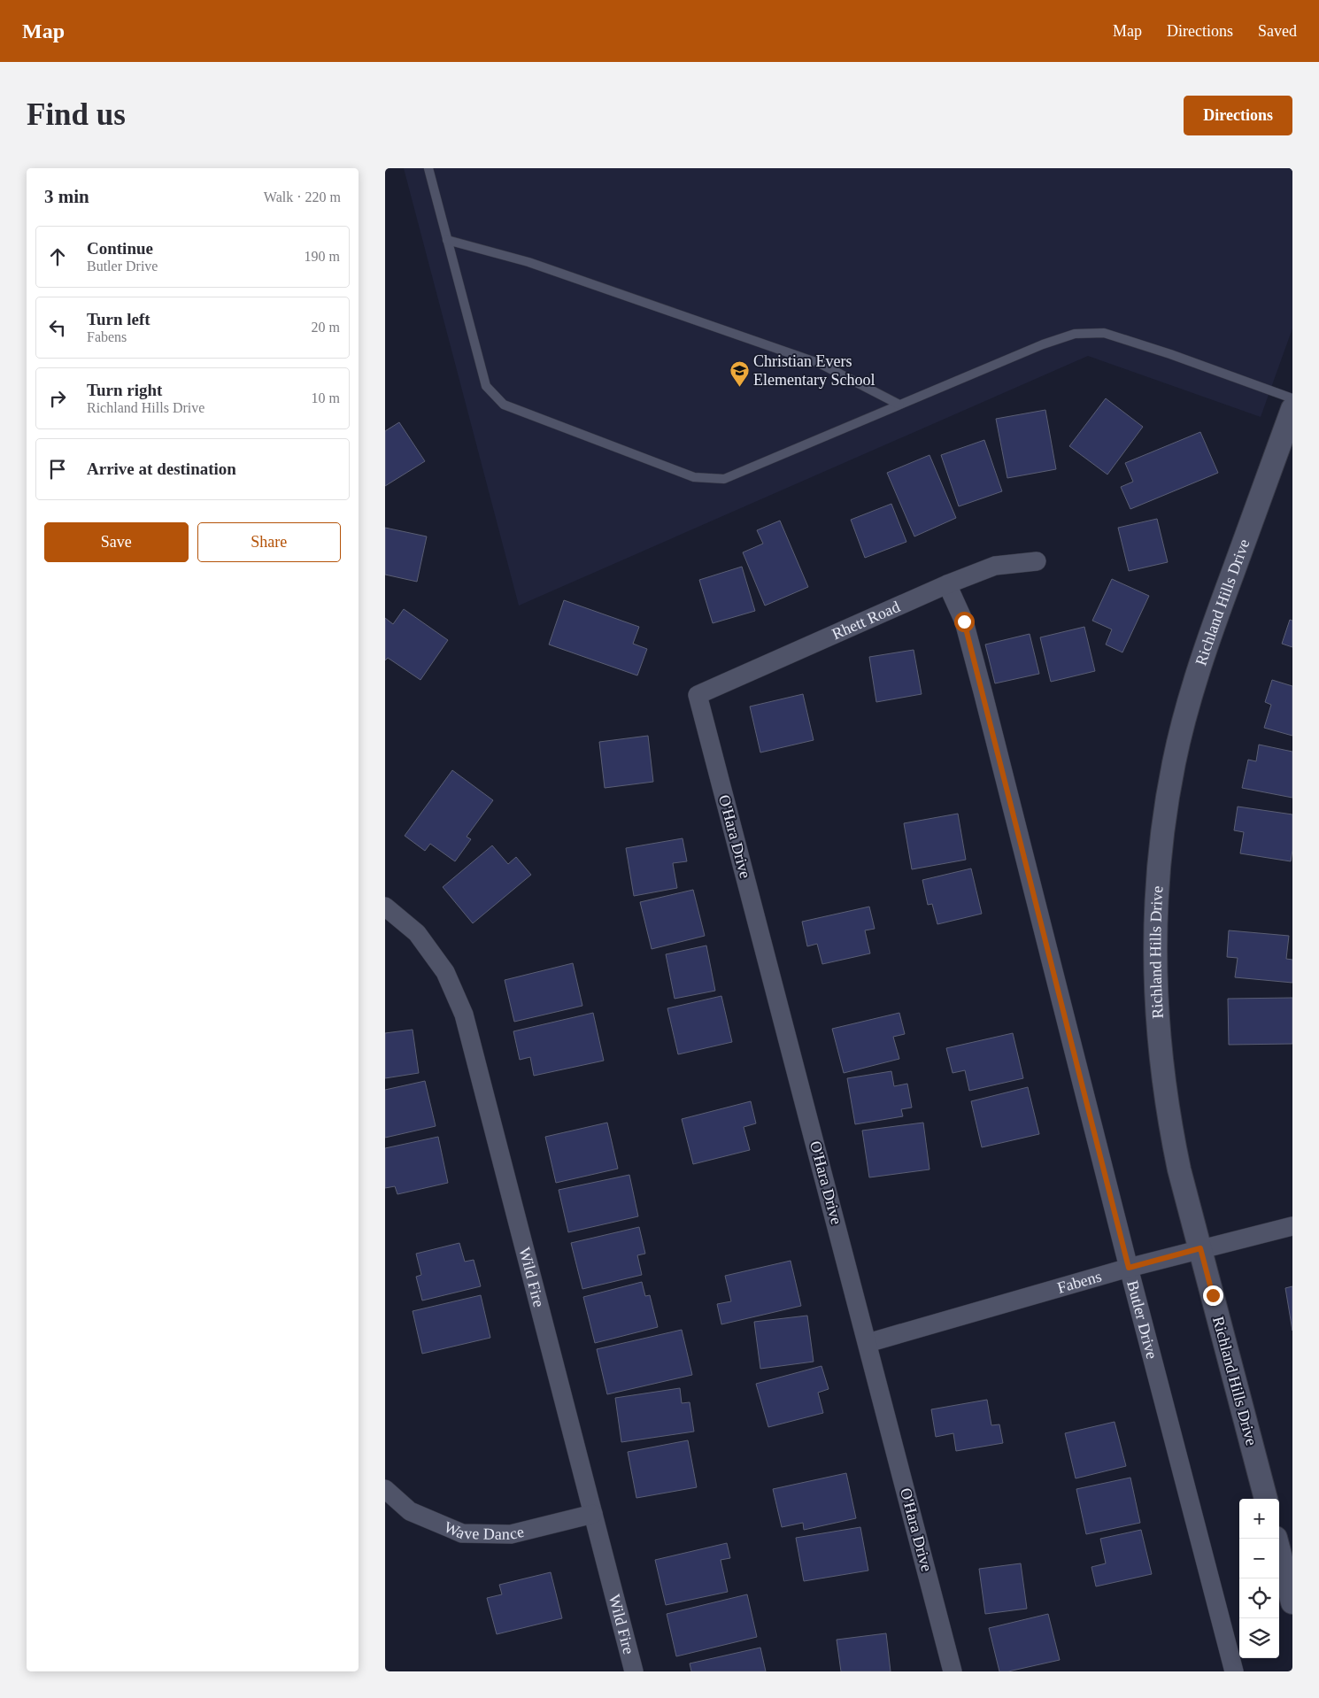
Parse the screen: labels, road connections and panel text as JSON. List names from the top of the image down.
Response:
{
  "streets": {
    "street": [
      "Richland Hills Drive",
      "Rhett Road",
      "O'Hara Drive",
      "Wild Fire",
      "Fabens",
      "Butler Drive",
      "Wave Dance"
    ]
  },
  "crossings": [
    ["Richland Hills Drive", "Fabens"],
    ["Rhett Road", "O'Hara Drive"],
    ["Rhett Road", "Butler Drive"],
    ["O'Hara Drive", "Fabens"],
    ["Wild Fire", "Wave Dance"],
    ["Fabens", "Butler Drive"]
  ],
  "places": {
    "school or university": ["Christian Evers Elementary School"]
  },
  "page": {
    "header": "Map",
    "nav": ["Map", "Directions", "Saved"],
    "buttons": [
      "Directions",
      ["Save", "Share"]
    ],
    "title": "Find us",
    "heading": ["3 min", "Walk · 220 m"],
    "list": [
      ["Continue", "Butler Drive", "190 m"],
      ["Turn left", "Fabens", "20 m"],
      ["Turn right", "Richland Hills Drive", "10 m"],
      "Arrive at destination"
    ],
    "map_buttons": ["+", "−"]
  }
}
